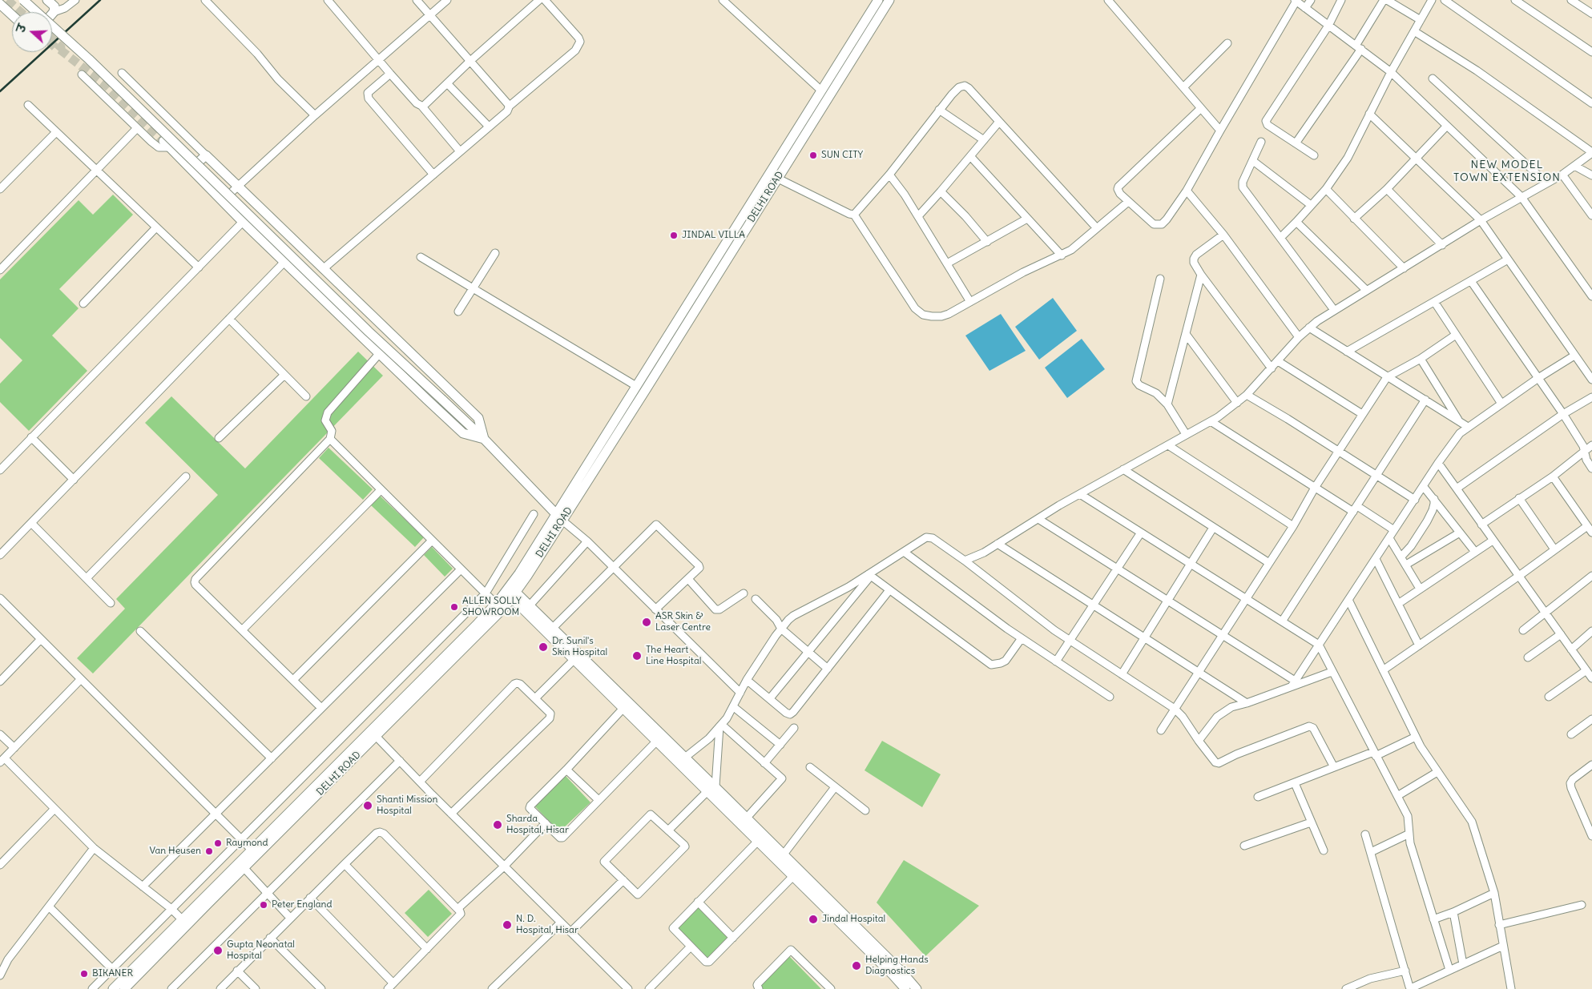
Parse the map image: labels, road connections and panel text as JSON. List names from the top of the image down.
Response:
{
  "streets": {
    "main road": ["DELHI ROAD"]
  },
  "districts": ["NEW MODEL TOWN EXTENSION"],
  "places": [
    "SUN CITY",
    "JINDAL VILLA",
    "ALLEN SOLLY SHOWROOM",
    "ASR Skin & Laser Centre",
    "Dr. Sunil's Skin Hospital",
    "The Heart Line Hospital",
    "Shanti Mission Hospital",
    "Sharda Hospital, Hisar",
    "Raymond",
    "Van Heusen",
    "Peter England",
    "Jindal Hospital",
    "N. D. Hospital, Hisar",
    "Gupta Neonatal Hospital",
    "Helping Hands Diagnostics",
    "BIKANER"
  ],
  "north": "left"
}
